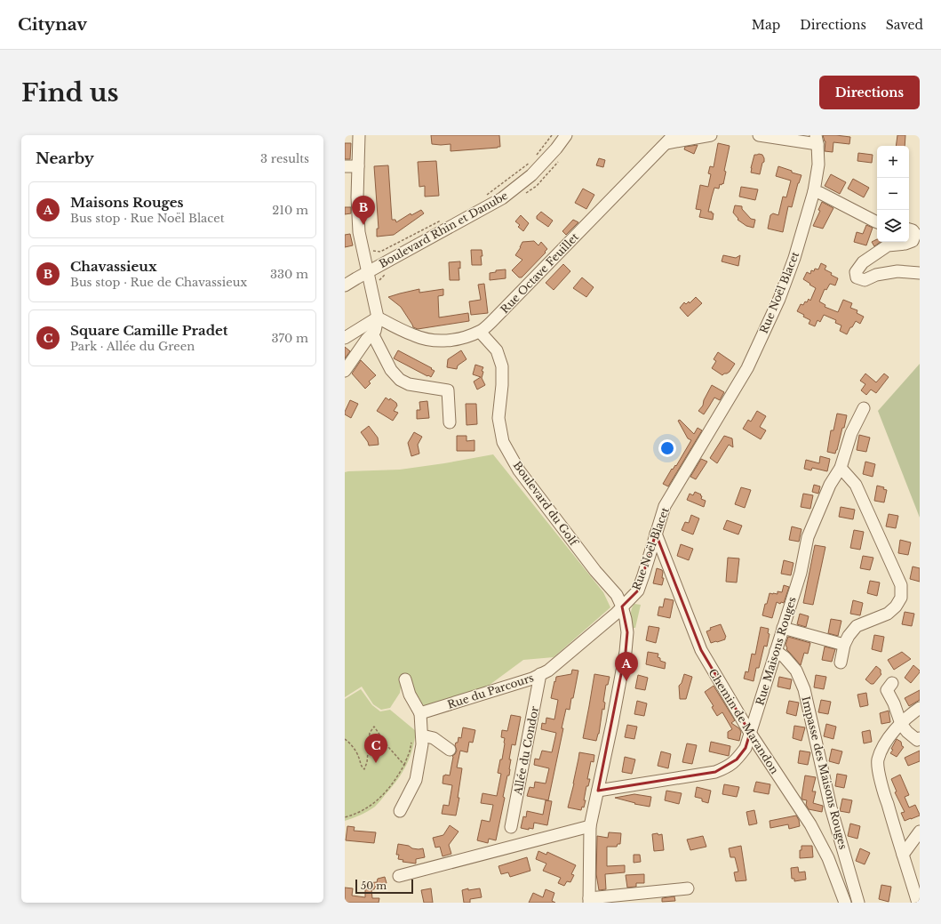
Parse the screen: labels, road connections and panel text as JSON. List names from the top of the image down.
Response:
{
  "streets": {
    "street": [
      "Boulevard Rhin et Danube",
      "Rue Octave Feuillet",
      "Rue Noël Blacet",
      "Boulevard du Golf",
      "Rue Maisons Rouges",
      "Rue du Parcours",
      "Chemin de Marandon",
      "Allée du Condor",
      "Impasse des Maisons Rouges"
    ]
  },
  "crossings": [
    ["Rue Octave Feuillet", "Boulevard du Golf"],
    ["Rue Noël Blacet", "Boulevard du Golf"],
    ["Rue Noël Blacet", "Rue du Parcours"],
    ["Rue Noël Blacet", "Chemin de Marandon"],
    ["Boulevard du Golf", "Rue du Parcours"],
    ["Rue Maisons Rouges", "Chemin de Marandon"],
    ["Rue Maisons Rouges", "Impasse des Maisons Rouges"],
    ["Rue du Parcours", "Allée du Condor"]
  ],
  "scale_bar": "50 m",
  "page": {
    "header": "Citynav",
    "nav": ["Map", "Directions", "Saved"],
    "buttons": "Directions",
    "title": "Find us",
    "heading": ["Nearby", "3 results"],
    "map_buttons": ["+", "−"],
    "list": [
      {
        "mark": "A",
        "name": "Maisons Rouges",
        "note": "Bus stop · Rue Noël Blacet",
        "value": "210 m"
      },
      {
        "mark": "B",
        "name": "Chavassieux",
        "note": "Bus stop · Rue de Chavassieux",
        "value": "330 m"
      },
      {
        "mark": "C",
        "name": "Square Camille Pradet",
        "note": "Park · Allée du Green",
        "value": "370 m"
      }
    ],
    "pins": ["B", "A", "C"],
    "scale": "50 m"
  }
}
